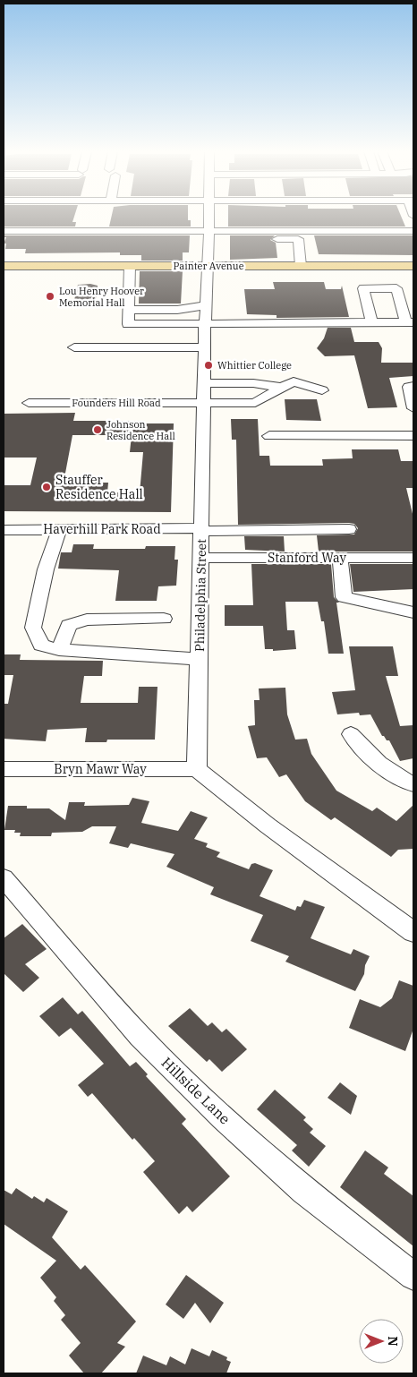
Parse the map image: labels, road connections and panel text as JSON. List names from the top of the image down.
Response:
{
  "streets": {
    "main road": ["Painter Avenue"],
    "street": [
      "Founders Hill Road",
      "Haverhill Park Road",
      "Stanford Way",
      "Philadelphia Street",
      "Bryn Mawr Way",
      "Hillside Lane"
    ]
  },
  "crossings": [
    ["Painter Avenue", "Philadelphia Street"],
    ["Founders Hill Road", "Philadelphia Street"],
    ["Haverhill Park Road", "Philadelphia Street"],
    ["Stanford Way", "Philadelphia Street"],
    ["Philadelphia Street", "Bryn Mawr Way"]
  ],
  "places": [
    "Lou Henry Hoover Memorial Hall",
    "Whittier College",
    "Johnson Residence Hall",
    "Stauffer Residence Hall"
  ],
  "north": "right"
}
